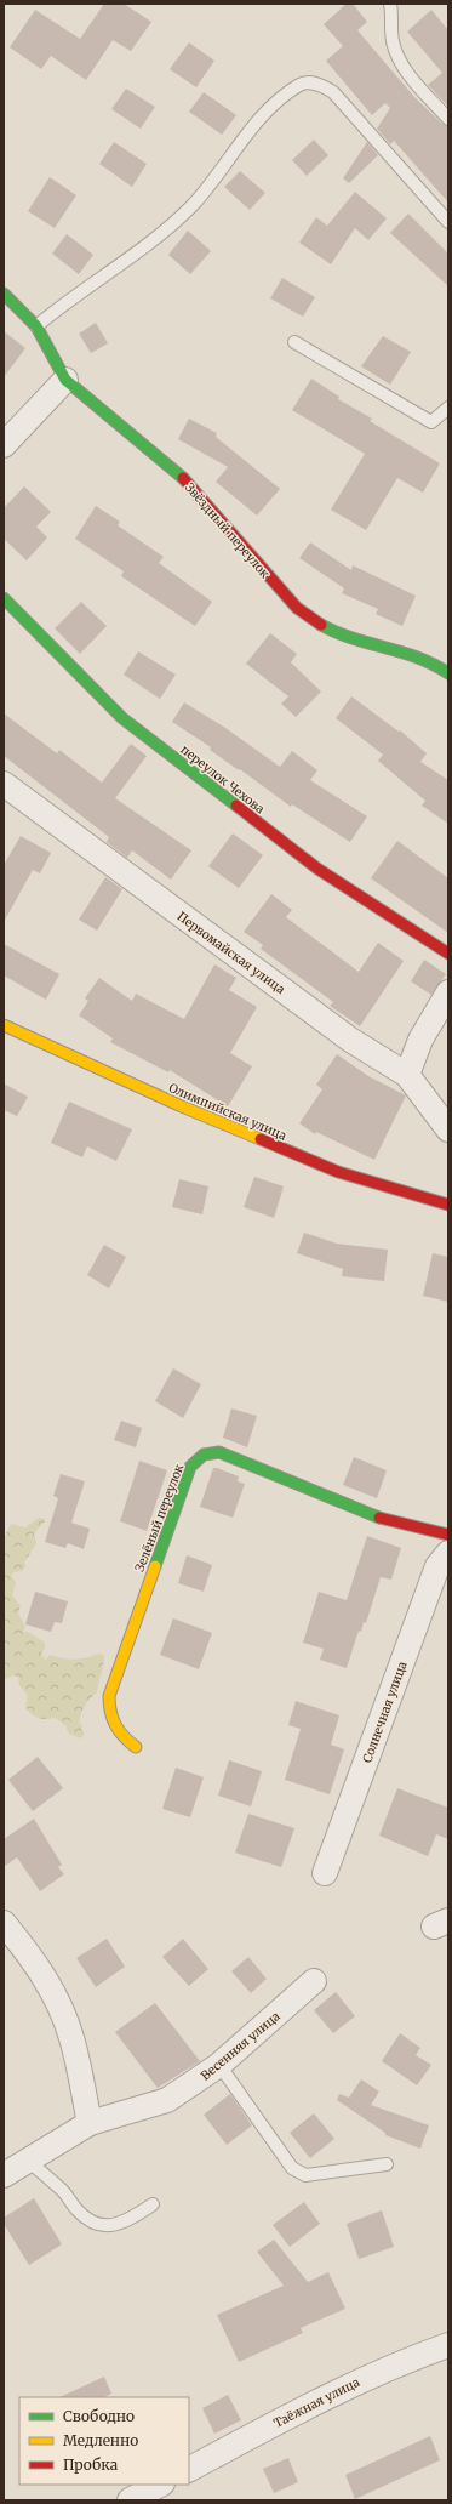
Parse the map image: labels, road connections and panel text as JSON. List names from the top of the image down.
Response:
{
  "streets": {
    "street": [
      "Звёздный переулок",
      "переулок Чехова",
      "Первомайская улица",
      "Олимпийская улица",
      "Зелёный переулок",
      "Солнечная улица",
      "Весенняя улица",
      "Таёжная улица"
    ]
  },
  "legend": ["Свободно", "Медленно", "Пробка"]
}
